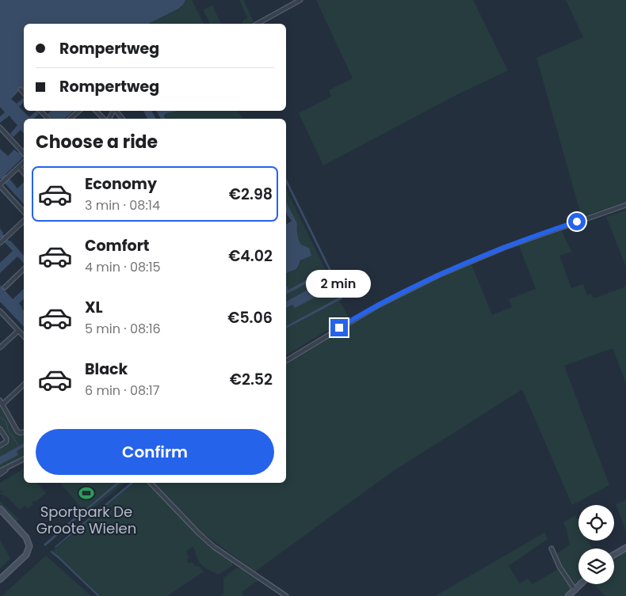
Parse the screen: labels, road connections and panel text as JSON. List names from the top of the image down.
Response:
{
  "places": {
    "sports": ["Sportpark De Groote Wielen"]
  },
  "page": {
    "banner": ["Rompertweg", "Rompertweg"],
    "heading": "Choose a ride",
    "list": [
      {
        "name": "Economy",
        "note": "3 min · 08:14",
        "value": "€2.98"
      },
      {
        "name": "Comfort",
        "note": "4 min · 08:15",
        "value": "€4.02"
      },
      {
        "name": "XL",
        "note": "5 min · 08:16",
        "value": "€5.06"
      },
      {
        "name": "Black",
        "note": "6 min · 08:17",
        "value": "€2.52"
      }
    ],
    "bubble": "2 min",
    "buttons": "Confirm"
  }
}
